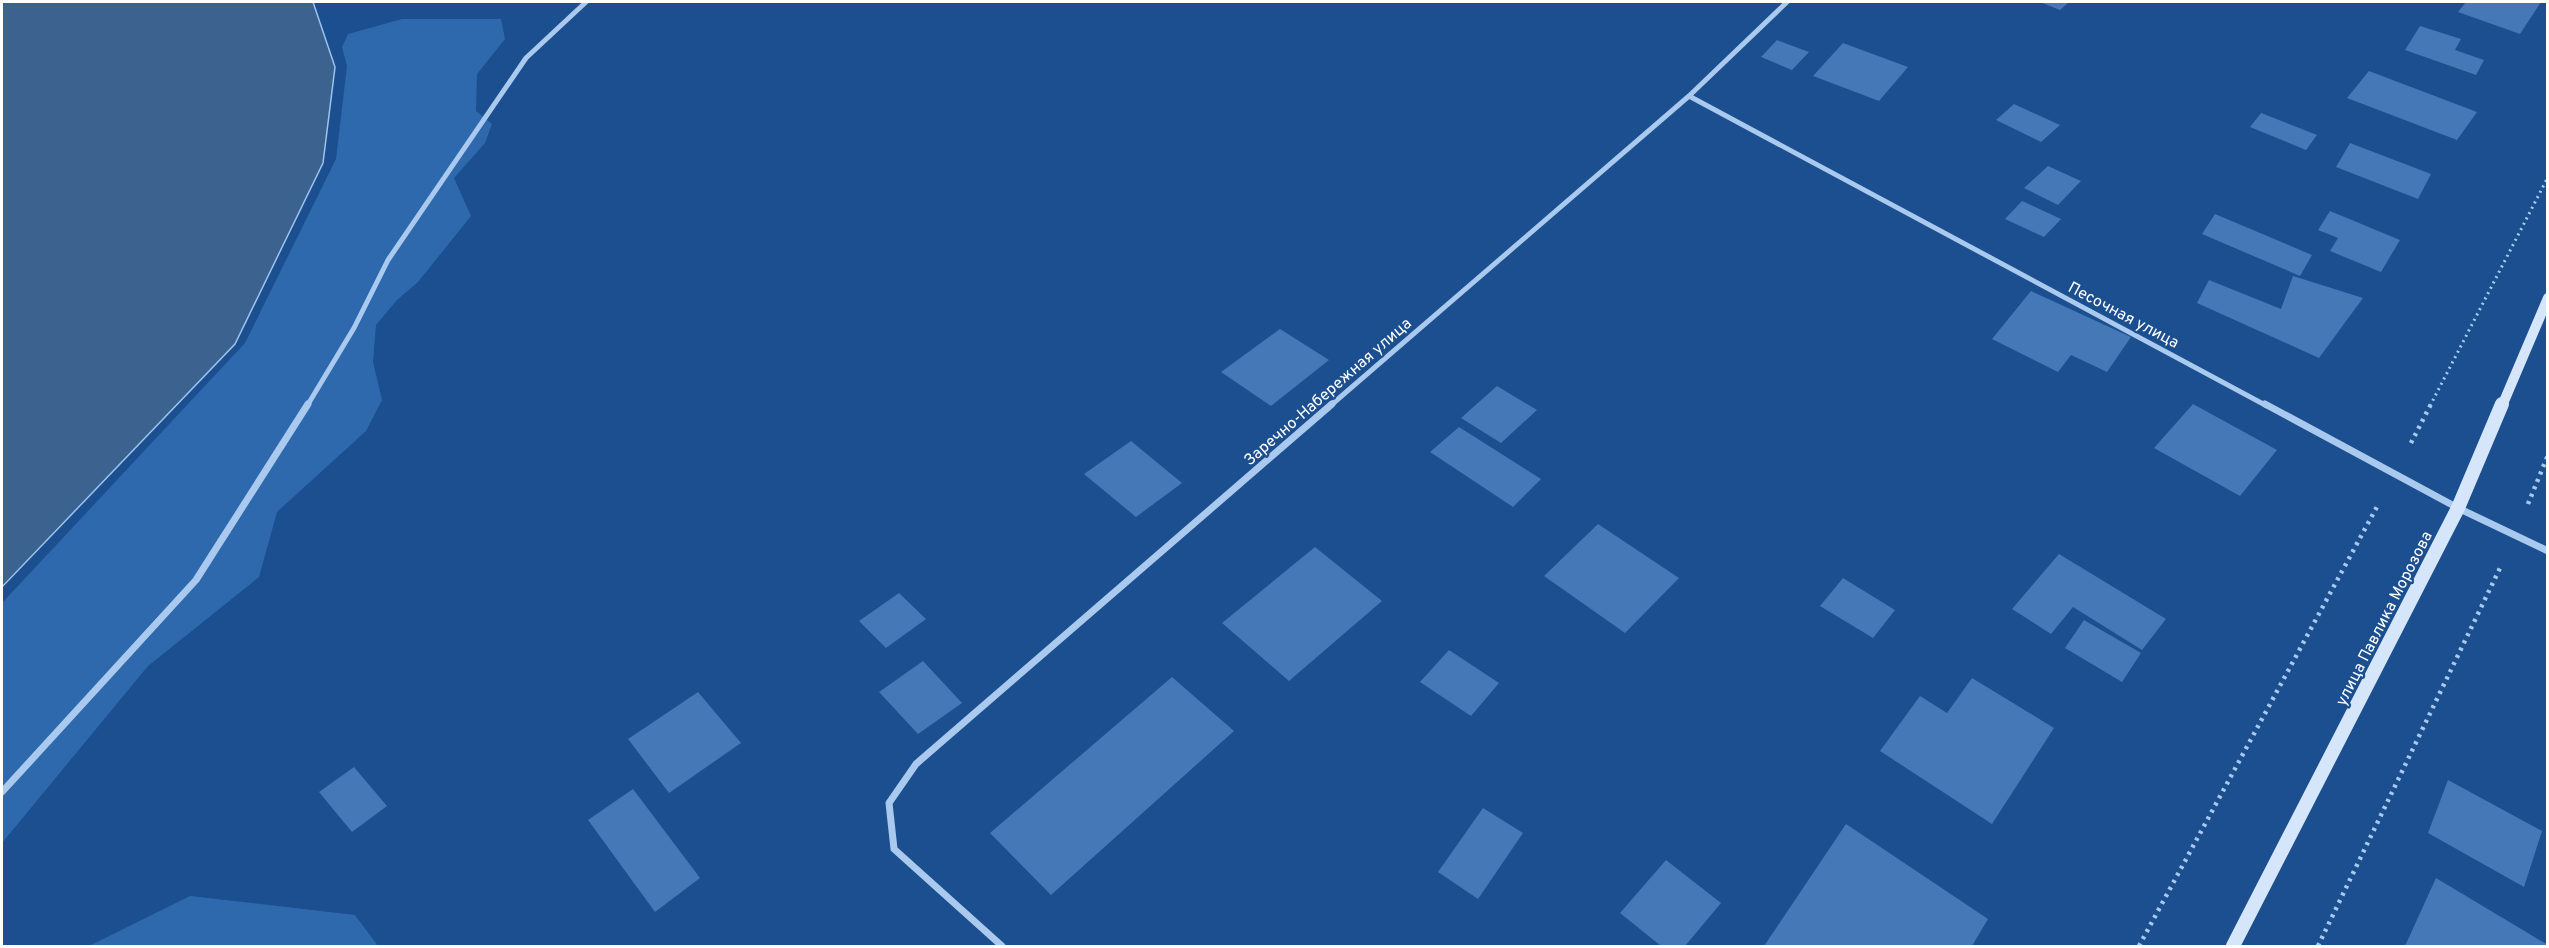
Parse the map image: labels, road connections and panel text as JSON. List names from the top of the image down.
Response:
{
  "streets": {
    "street": ["Песочная улица", "Заречно-Набережная улица", "улица Павлика Морозова"]
  },
  "crossings": [
    ["Песочная улица", "Заречно-Набережная улица"],
    ["Песочная улица", "улица Павлика Морозова"]
  ]
}
